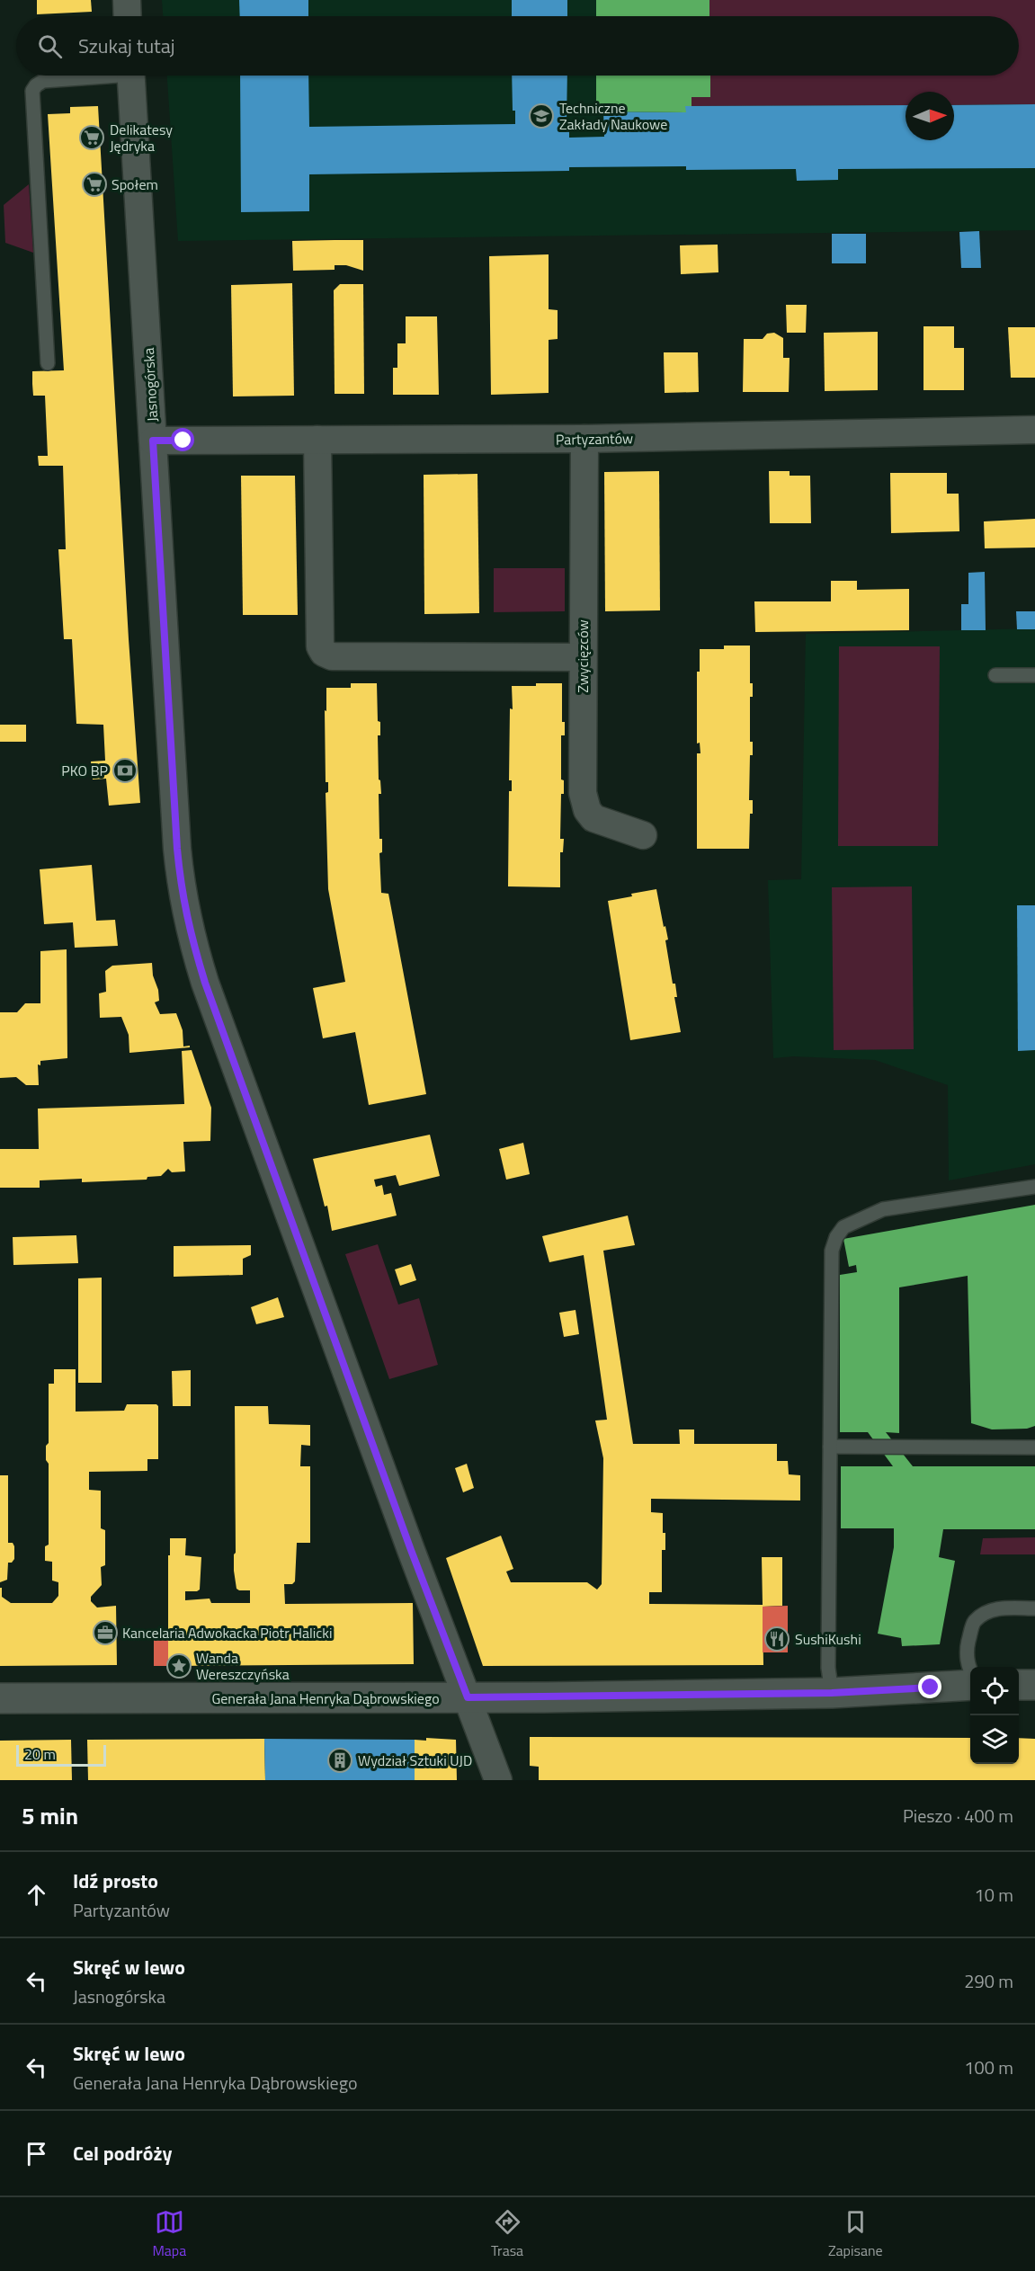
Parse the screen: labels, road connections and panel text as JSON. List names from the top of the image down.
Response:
{
  "streets": {
    "street": [
      "Jasnogórska",
      "Partyzantów",
      "Zwycięzców",
      "Generała Jana Henryka Dąbrowskiego"
    ]
  },
  "crossings": [
    ["Jasnogórska", "Partyzantów"],
    ["Jasnogórska", "Generała Jana Henryka Dąbrowskiego"],
    ["Partyzantów", "Zwycięzców"]
  ],
  "places": {
    "school or university": ["Techniczne Zakłady Naukowe"],
    "supermarket": ["Delikatesy Jędryka", "Społem"],
    "bank": ["PKO BP"],
    "office": ["Kancelaria Adwokacka Piotr Halicki"],
    "restaurant": ["SushiKushi"],
    "place": ["Wanda Wereszczyńska"],
    "building": ["Wydział Sztuki UJD"]
  },
  "scale_bar": "20 m",
  "north": "right",
  "page": {
    "search": "Szukaj tutaj",
    "scale": "20 m",
    "heading": ["5 min", "Pieszo · 400 m"],
    "list": [
      ["Idź prosto", "Partyzantów", "10 m"],
      ["Skręć w lewo", "Jasnogórska", "290 m"],
      ["Skręć w lewo", "Generała Jana Henryka Dąbrowskiego", "100 m"],
      "Cel podróży"
    ],
    "nav": ["Mapa", "Trasa", "Zapisane"]
  }
}
